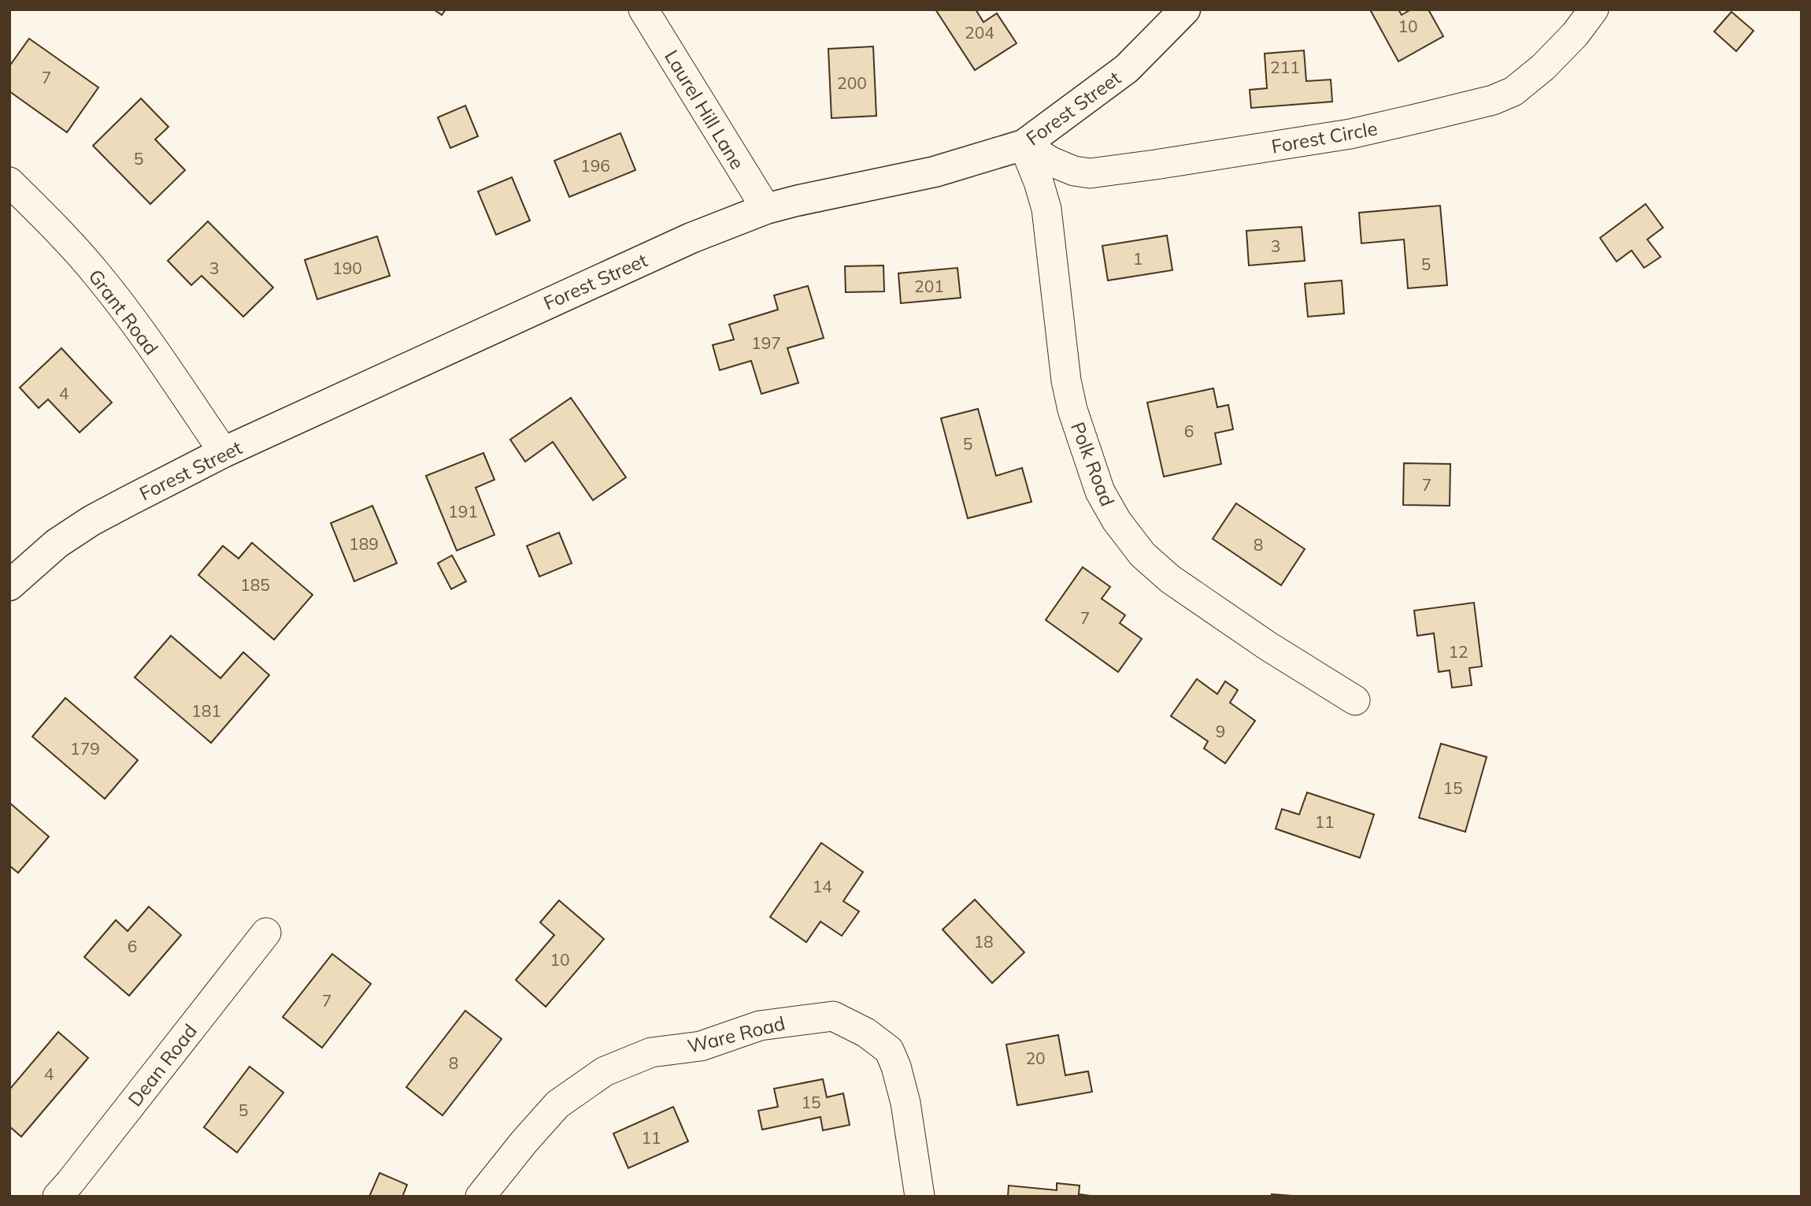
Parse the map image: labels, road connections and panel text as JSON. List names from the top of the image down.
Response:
{
  "streets": {
    "main road": ["Forest Street"],
    "street": [
      "Laurel Hill Lane",
      "Forest Circle",
      "Grant Road",
      "Polk Road",
      "Ware Road",
      "Dean Road"
    ]
  },
  "crossings": [
    ["Forest Street", "Laurel Hill Lane"],
    ["Forest Street", "Forest Circle"],
    ["Forest Street", "Grant Road"],
    ["Forest Street", "Polk Road"],
    ["Forest Circle", "Polk Road"]
  ],
  "house_numbers": [
    "10",
    "204",
    "211",
    "7",
    "200",
    "5",
    "196",
    "3",
    "1",
    "5",
    "3",
    "190",
    "201",
    "197",
    "4",
    "6",
    "5",
    "7",
    "191",
    "189",
    "8",
    "185",
    "7",
    "12",
    "181",
    "9",
    "179",
    "15",
    "11",
    "14",
    "18",
    "6",
    "10",
    "7",
    "20",
    "8",
    "4",
    "15",
    "5",
    "11"
  ]
}
